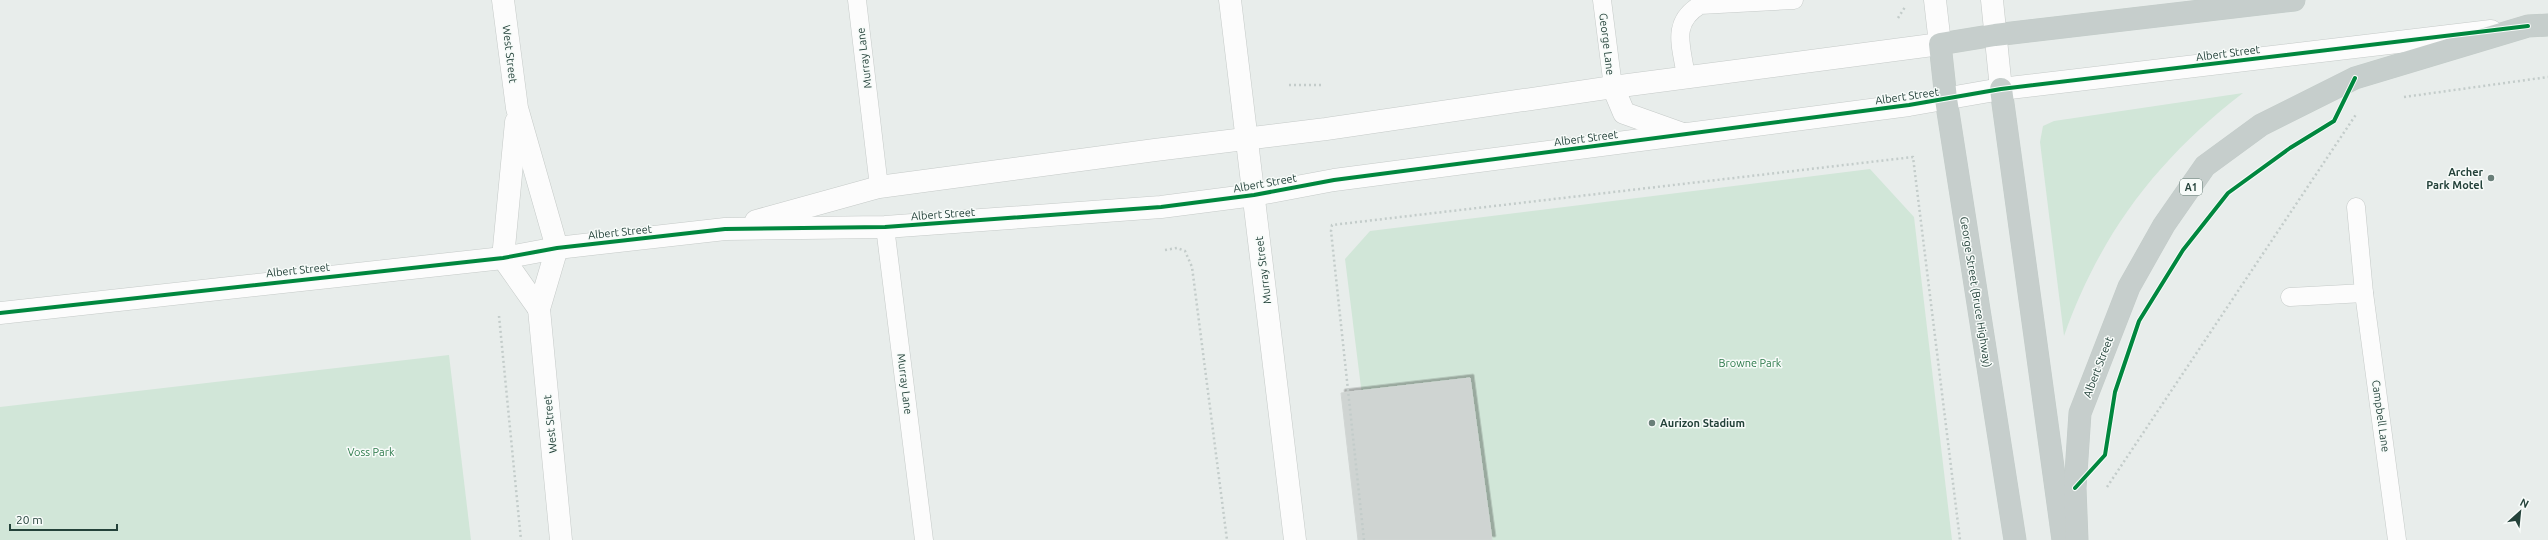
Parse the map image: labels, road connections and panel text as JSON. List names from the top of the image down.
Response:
{
  "streets": {
    "highway": ["Albert Street", "A1", "George Street (Bruce Highway)"],
    "street": ["West Street", "Murray Street"],
    "lane": ["George Lane", "Murray Lane", "Campbell Lane"]
  },
  "crossings": [
    ["George Lane", "Albert Street"],
    ["Albert Street", "West Street"],
    ["Albert Street", "Murray Lane"],
    ["Albert Street", "Murray Street"],
    ["Albert Street", "George Street (Bruce Highway)"]
  ],
  "parks": ["Browne Park", "Voss Park"],
  "places": ["Archer Park Motel", "Aurizon Stadium"],
  "scale_bar": "20 m",
  "north": "top right"
}
